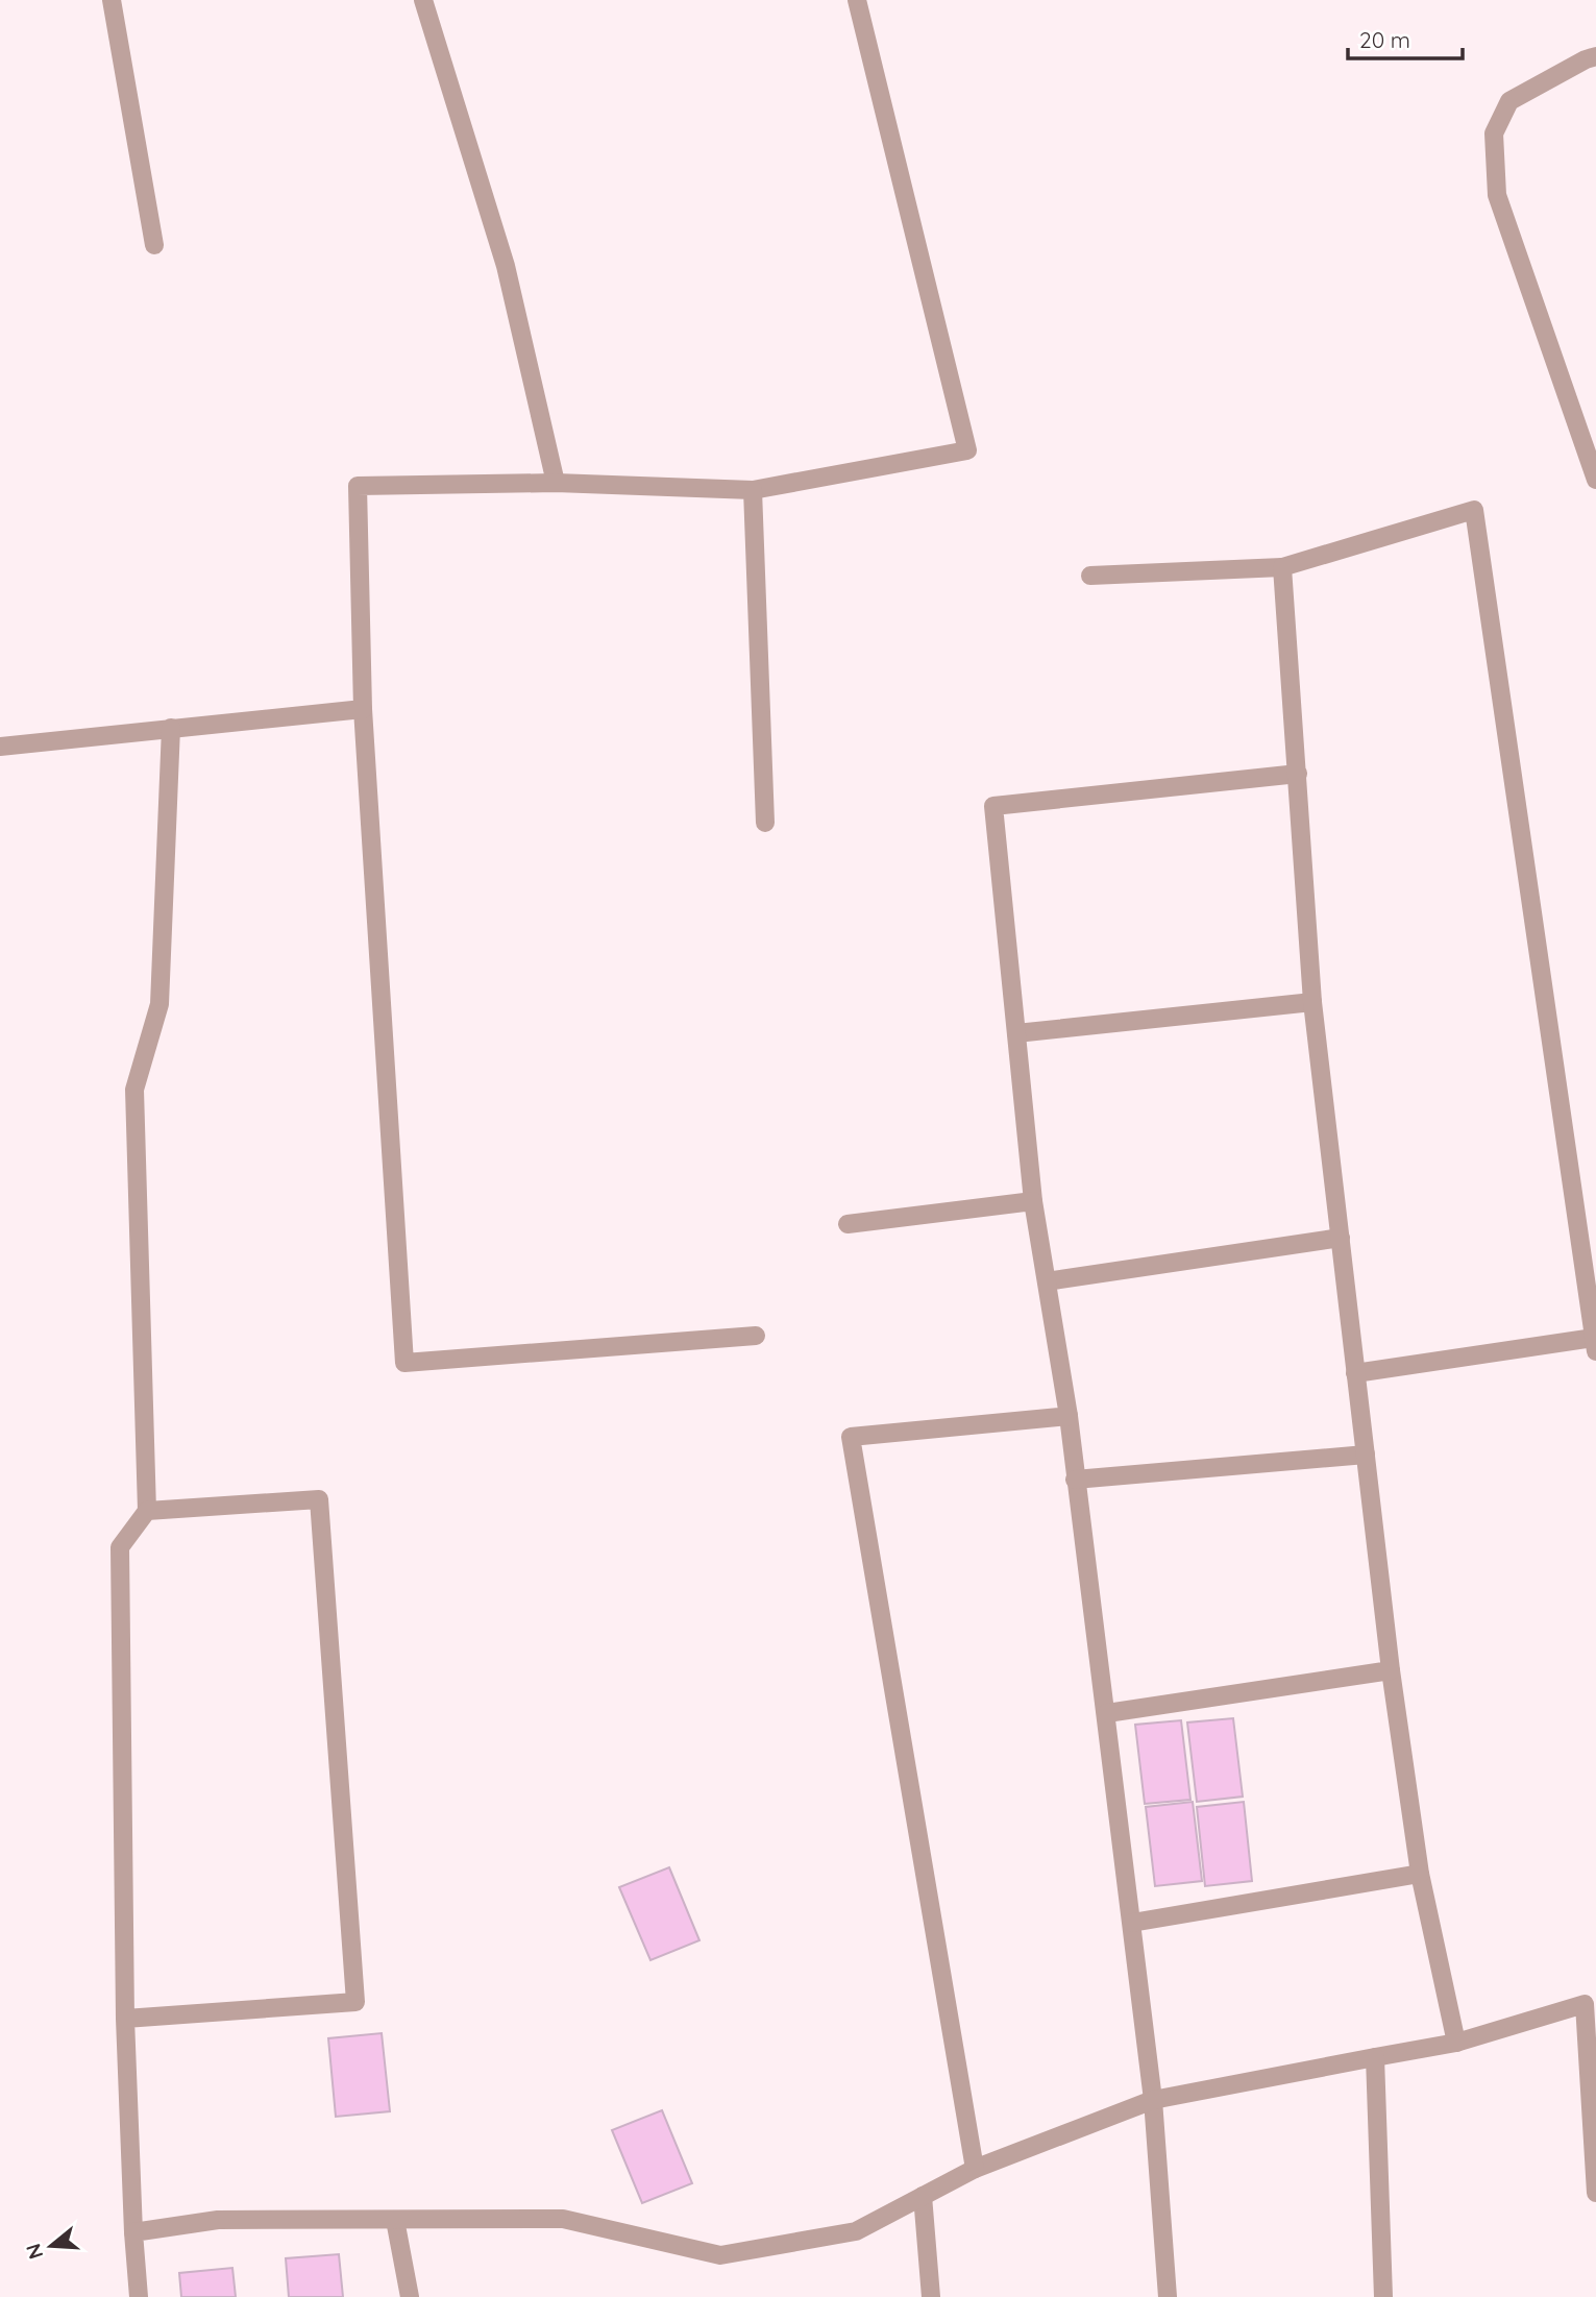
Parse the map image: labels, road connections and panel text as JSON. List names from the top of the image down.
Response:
{
  "scale_bar": "20 m",
  "north": "left"
}
